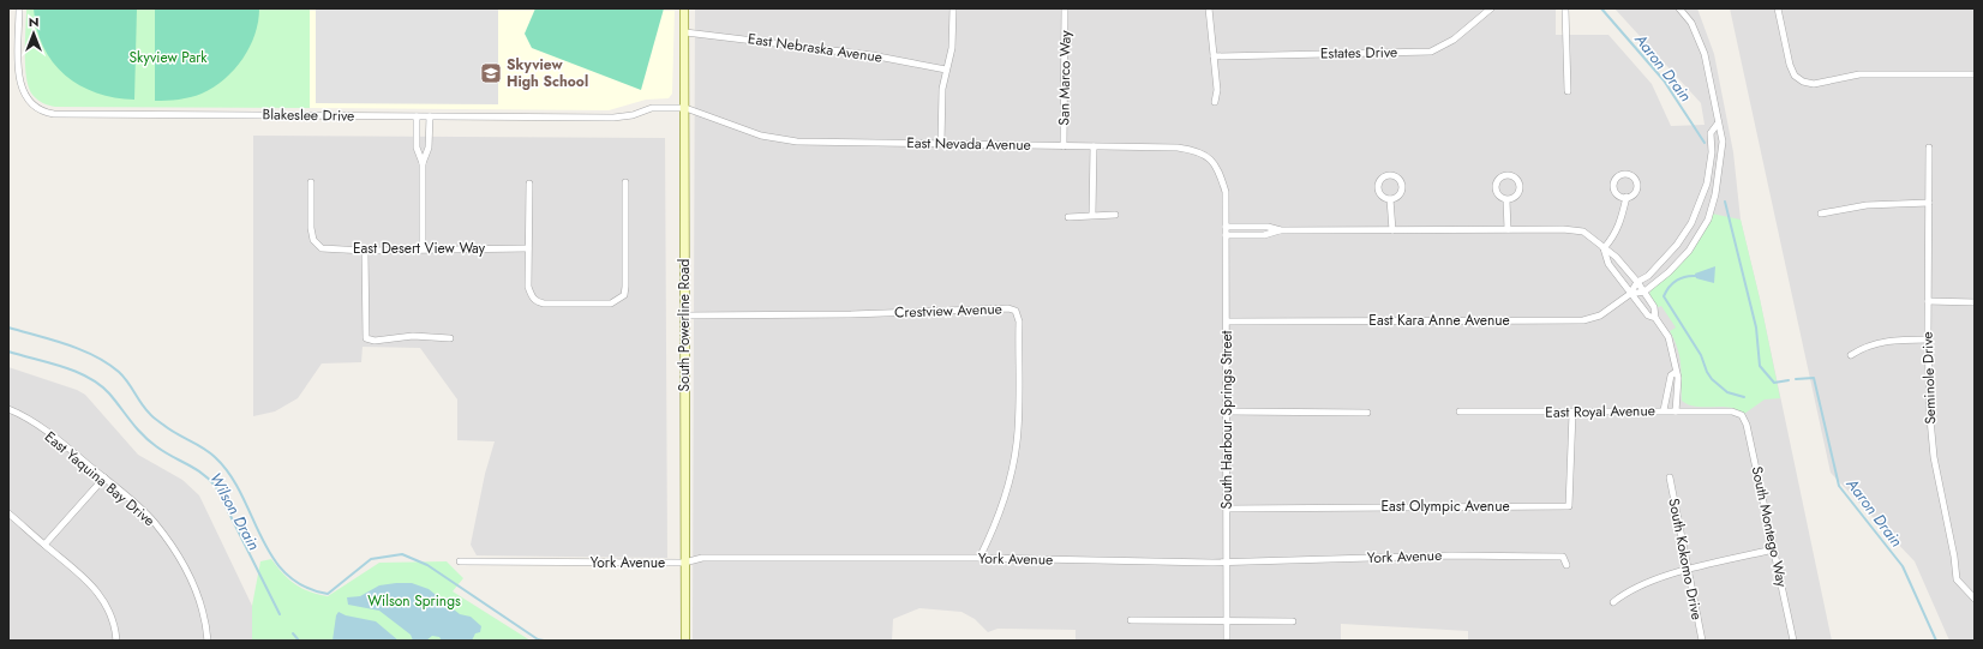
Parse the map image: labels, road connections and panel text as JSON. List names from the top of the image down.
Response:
{
  "streets": {
    "street": [
      "East Nebraska Avenue",
      "Estates Drive",
      "San Marco Way",
      "Blakeslee Drive",
      "East Nevada Avenue",
      "East Desert View Way",
      "Crestview Avenue",
      "East Kara Anne Avenue",
      "South Powerline Road",
      "Seminole Drive",
      "East Royal Avenue",
      "South Harbour Springs Street",
      "East Yaquina Bay Drive",
      "East Olympic Avenue",
      "South Montego Way",
      "York Avenue",
      "South Kokomo Drive"
    ]
  },
  "crossings": [
    ["East Nebraska Avenue", "South Powerline Road"],
    ["San Marco Way", "East Nevada Avenue"],
    ["Blakeslee Drive", "East Nevada Avenue"],
    ["Blakeslee Drive", "South Powerline Road"],
    ["East Nevada Avenue", "South Powerline Road"],
    ["East Nevada Avenue", "South Harbour Springs Street"],
    ["Crestview Avenue", "South Powerline Road"],
    ["Crestview Avenue", "York Avenue"],
    ["East Kara Anne Avenue", "South Harbour Springs Street"],
    ["South Powerline Road", "York Avenue"],
    ["East Royal Avenue", "East Olympic Avenue"],
    ["East Royal Avenue", "South Montego Way"],
    ["South Harbour Springs Street", "East Olympic Avenue"],
    ["South Harbour Springs Street", "York Avenue"]
  ],
  "water": ["Aaron Drain", "Wilson Drain"],
  "parks": ["Skyview Park", "Wilson Springs"],
  "places": {
    "school or university": ["Skyview High School"]
  },
  "north": "top"
}
